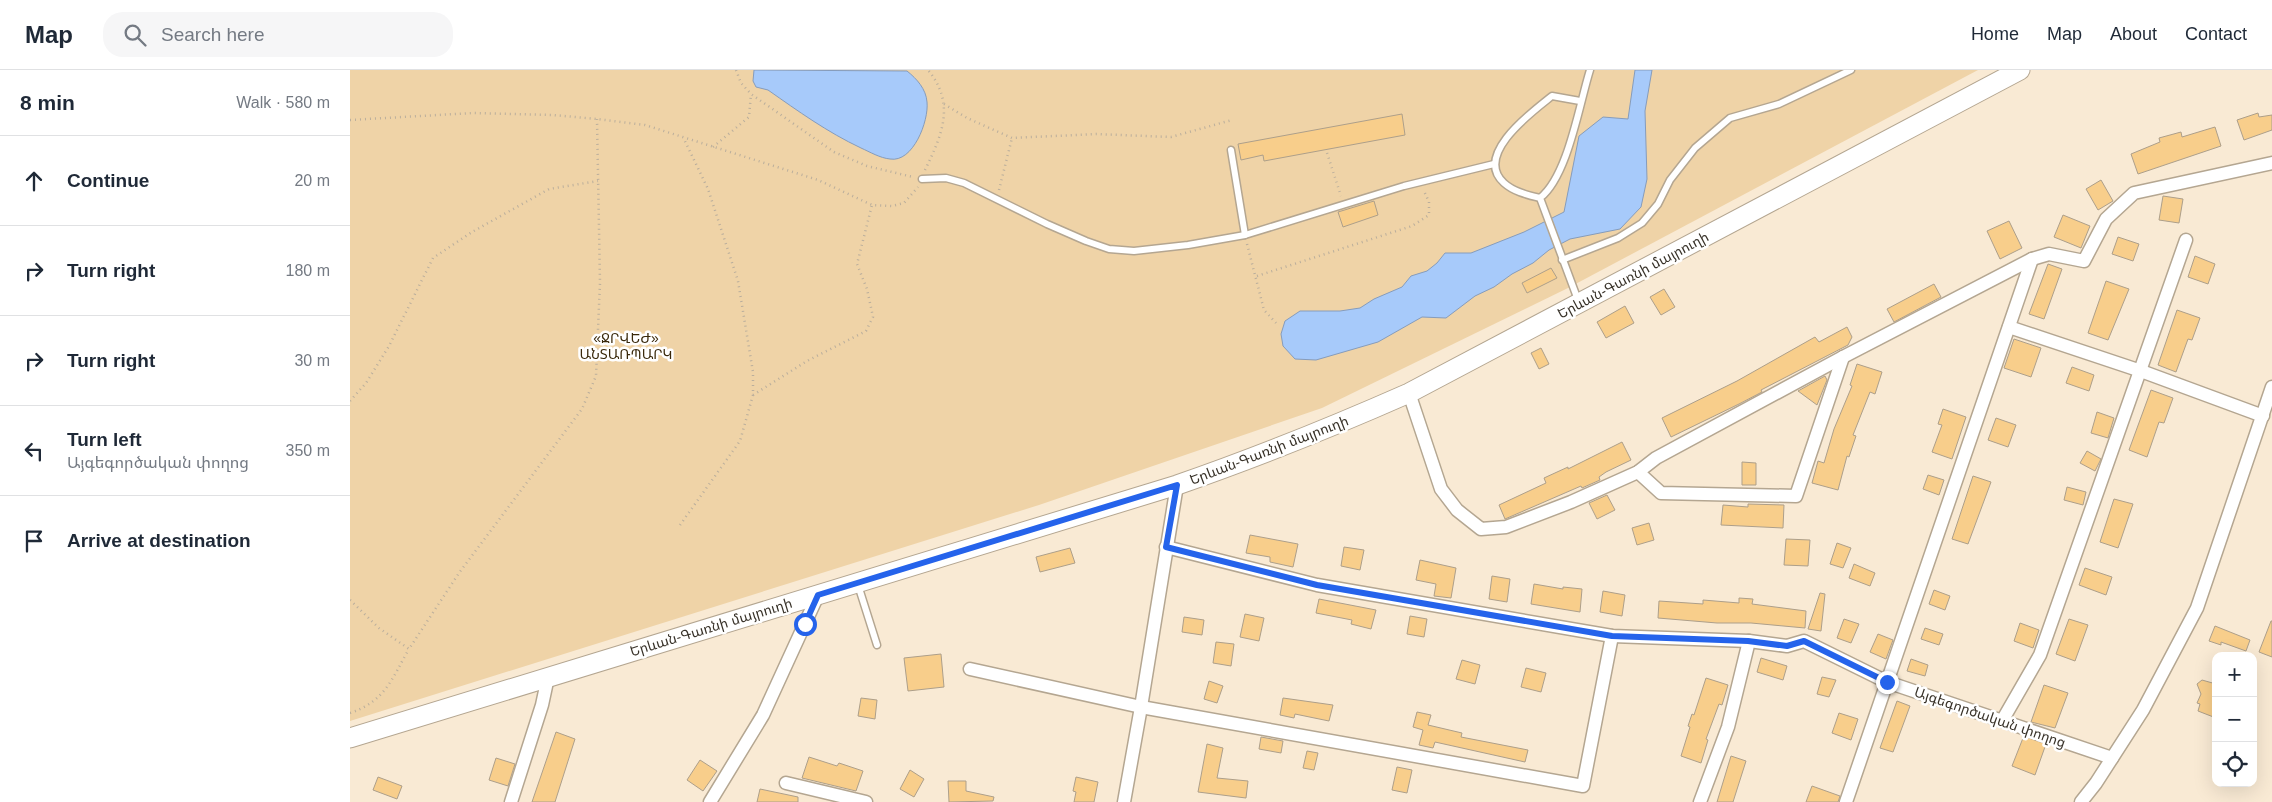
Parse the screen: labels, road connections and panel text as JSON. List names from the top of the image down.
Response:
{
  "streets": {
    "main road": ["Երևան-Գառնի մայրուղի"],
    "street": ["Այգեգործական փողոց"]
  },
  "parks": ["«ՋՐՎԵԺ» ԱՆՏԱՌՊԱՐԿ"],
  "page": {
    "header": "Map",
    "search": "Search here",
    "nav": [
      "Home",
      "Map",
      "About",
      "Contact"
    ],
    "heading": ["8 min", "Walk · 580 m"],
    "list": [
      ["Continue", "20 m"],
      ["Turn right", "180 m"],
      ["Turn right", "30 m"],
      ["Turn left", "Այգեգործական փողոց", "350 m"],
      "Arrive at destination"
    ],
    "map_buttons": ["+", "−"]
  }
}
